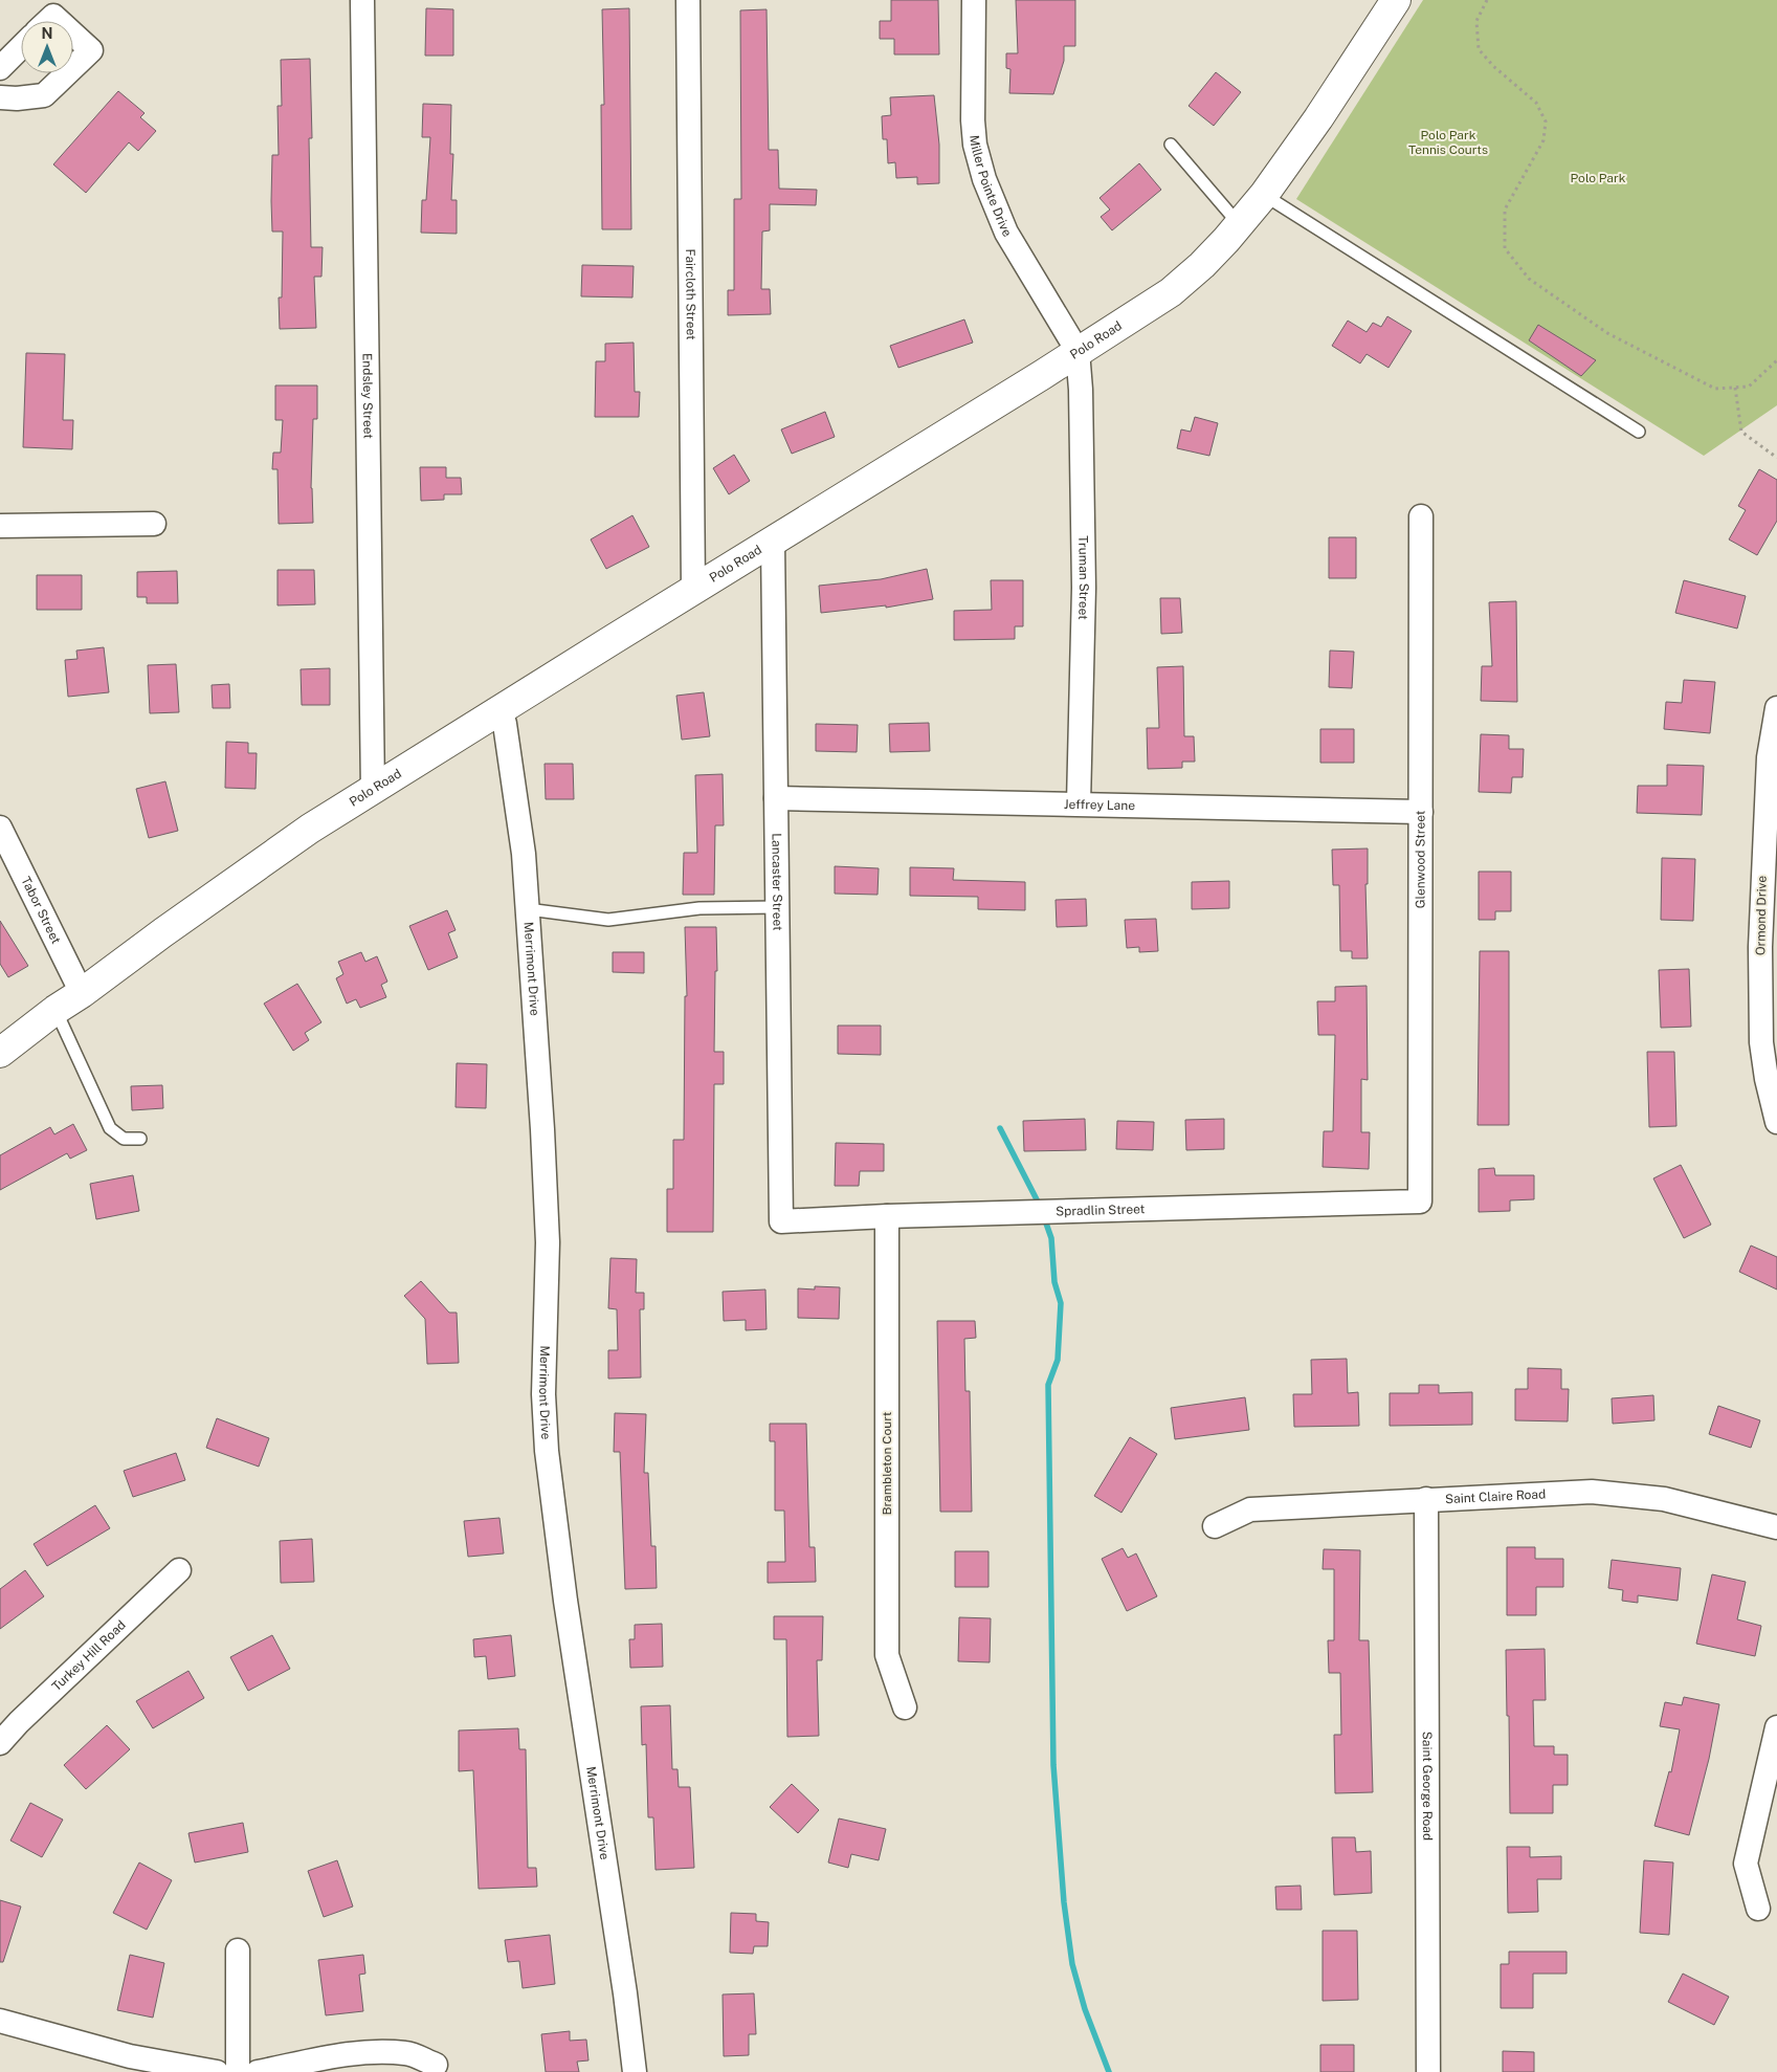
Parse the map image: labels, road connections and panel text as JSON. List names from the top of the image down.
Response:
{
  "streets": {
    "main road": ["Polo Road"],
    "street": [
      "Miller Pointe Drive",
      "Faircloth Street",
      "Endsley Street",
      "Truman Street",
      "Jeffrey Lane",
      "Glenwood Street",
      "Lancaster Street",
      "Tabor Street",
      "Ormond Drive",
      "Merrimont Drive",
      "Spradlin Street",
      "Brambleton Court",
      "Saint Claire Road",
      "Turkey Hill Road",
      "Saint George Road"
    ]
  },
  "crossings": [
    ["Miller Pointe Drive", "Polo Road"],
    ["Miller Pointe Drive", "Truman Street"],
    ["Faircloth Street", "Polo Road"],
    ["Polo Road", "Endsley Street"],
    ["Polo Road", "Truman Street"],
    ["Polo Road", "Lancaster Street"],
    ["Polo Road", "Tabor Street"],
    ["Polo Road", "Merrimont Drive"],
    ["Truman Street", "Jeffrey Lane"],
    ["Jeffrey Lane", "Glenwood Street"],
    ["Jeffrey Lane", "Lancaster Street"],
    ["Glenwood Street", "Spradlin Street"],
    ["Lancaster Street", "Spradlin Street"],
    ["Spradlin Street", "Brambleton Court"],
    ["Saint Claire Road", "Saint George Road"]
  ],
  "parks": ["Polo Park Tennis Courts", "Polo Park"],
  "north": "top"
}
